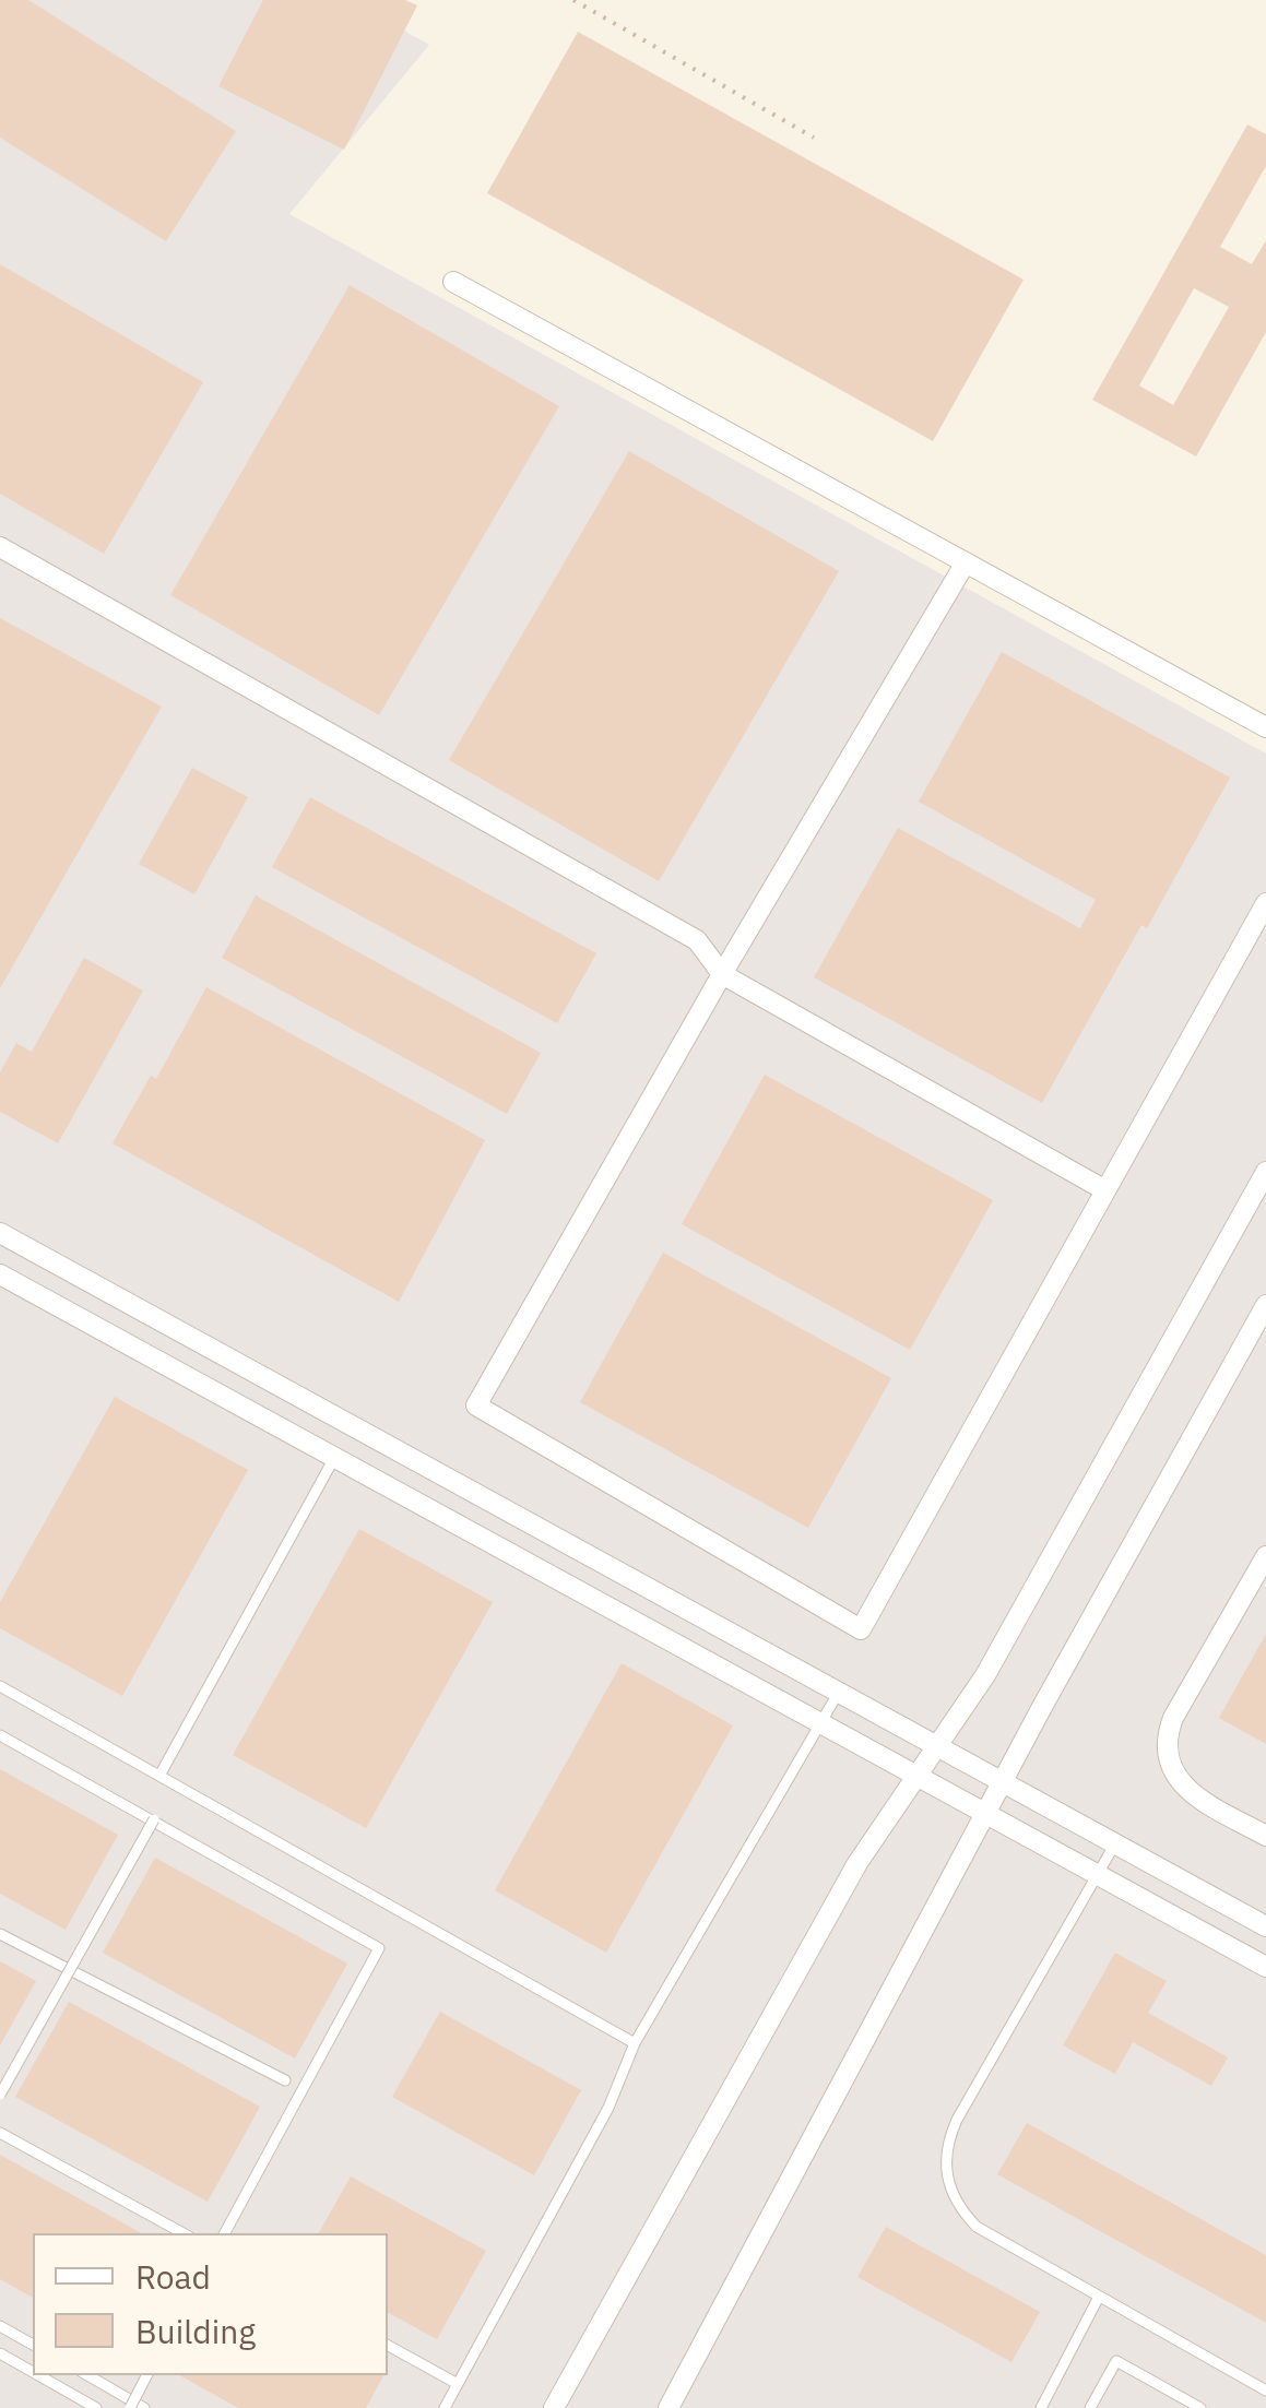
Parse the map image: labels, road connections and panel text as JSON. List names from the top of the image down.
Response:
{
  "legend": ["Road", "Building"]
}
